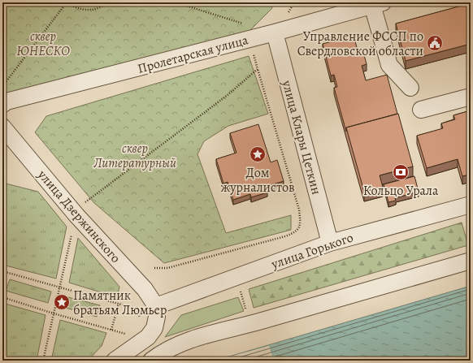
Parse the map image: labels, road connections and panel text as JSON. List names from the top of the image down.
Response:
{
  "streets": {
    "street": [
      "Пролетарская улица",
      "улица Клары Цеткин",
      "улица Дзержинского",
      "улица Горького"
    ]
  },
  "crossings": [
    ["Пролетарская улица", "улица Клары Цеткин"],
    ["улица Клары Цеткин", "улица Горького"],
    ["улица Дзержинского", "улица Горького"]
  ],
  "parks": ["сквер ЮНЕСКО", "сквер Литературный"],
  "places": {
    "public building": ["Управление ФССП по Свердловской области"],
    "place": ["Дом журналистов", "Памятник братьям Люмьер"],
    "bank": ["Кольцо Урала"]
  }
}
